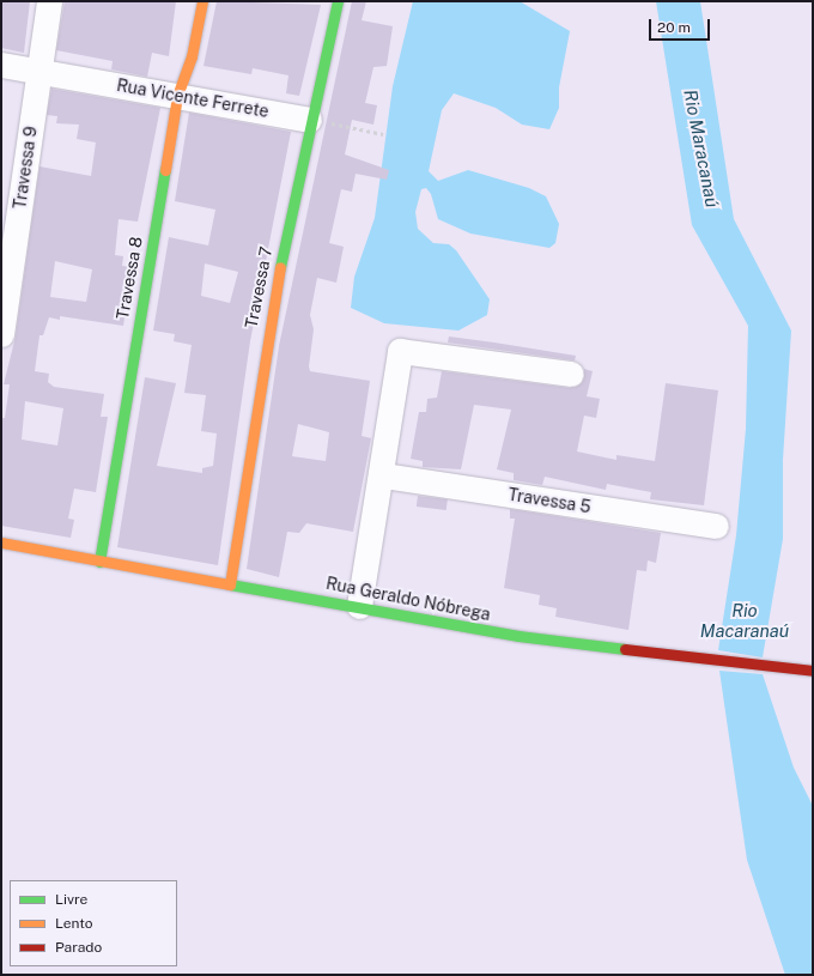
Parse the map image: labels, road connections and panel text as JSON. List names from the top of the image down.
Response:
{
  "streets": {
    "street": [
      "Rua Vicente Ferrete",
      "Travessa 9",
      "Travessa 8",
      "Travessa 7",
      "Travessa 5",
      "Rua Geraldo Nóbrega"
    ]
  },
  "crossings": [
    ["Rua Vicente Ferrete", "Travessa 9"],
    ["Rua Vicente Ferrete", "Travessa 8"],
    ["Rua Vicente Ferrete", "Travessa 7"],
    ["Travessa 8", "Rua Geraldo Nóbrega"],
    ["Travessa 7", "Rua Geraldo Nóbrega"]
  ],
  "water": ["Rio Maracanaú", "Rio Macaranaú"],
  "legend": ["Livre", "Lento", "Parado"],
  "scale_bar": "20 m"
}
